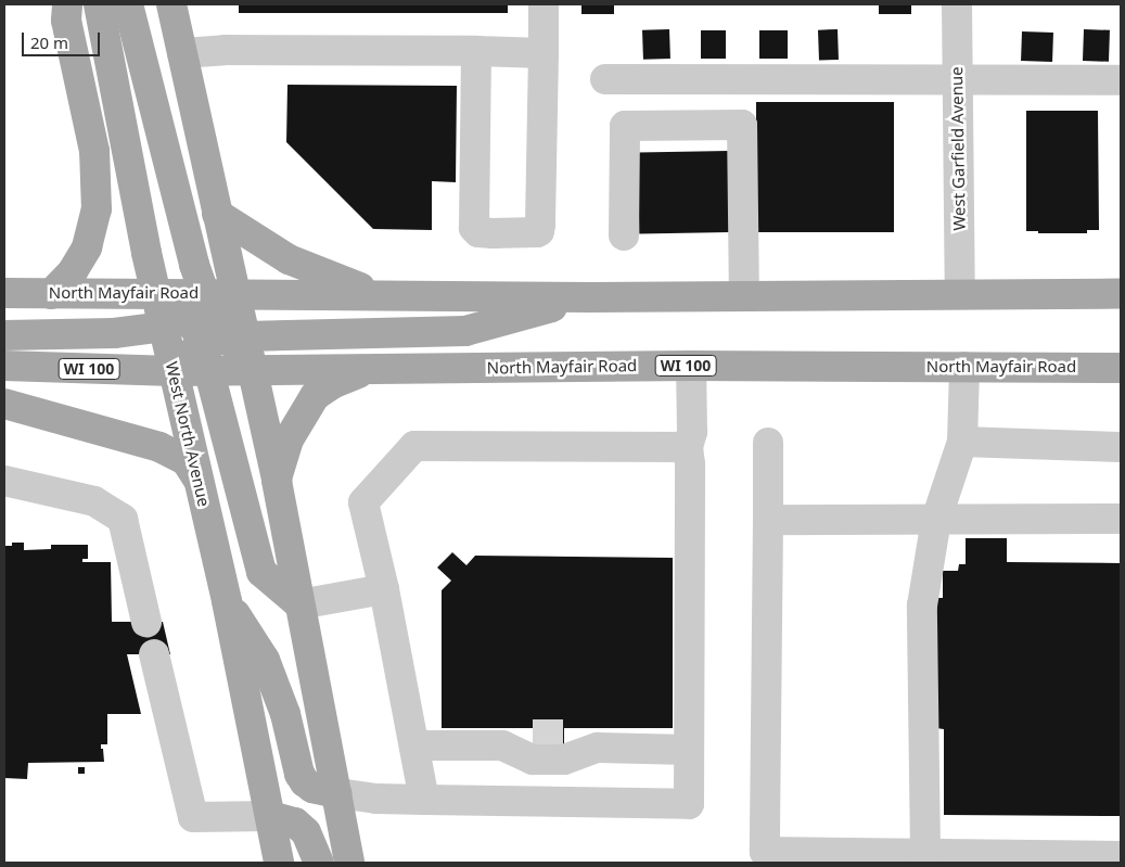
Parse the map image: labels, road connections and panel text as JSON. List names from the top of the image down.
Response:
{
  "streets": {
    "main road": ["North Mayfair Road", "WI 100", "West North Avenue"],
    "street": ["West Garfield Avenue"]
  },
  "crossings": [
    ["West Garfield Avenue", "North Mayfair Road"],
    ["North Mayfair Road", "West North Avenue"]
  ],
  "scale_bar": "20 m"
}
